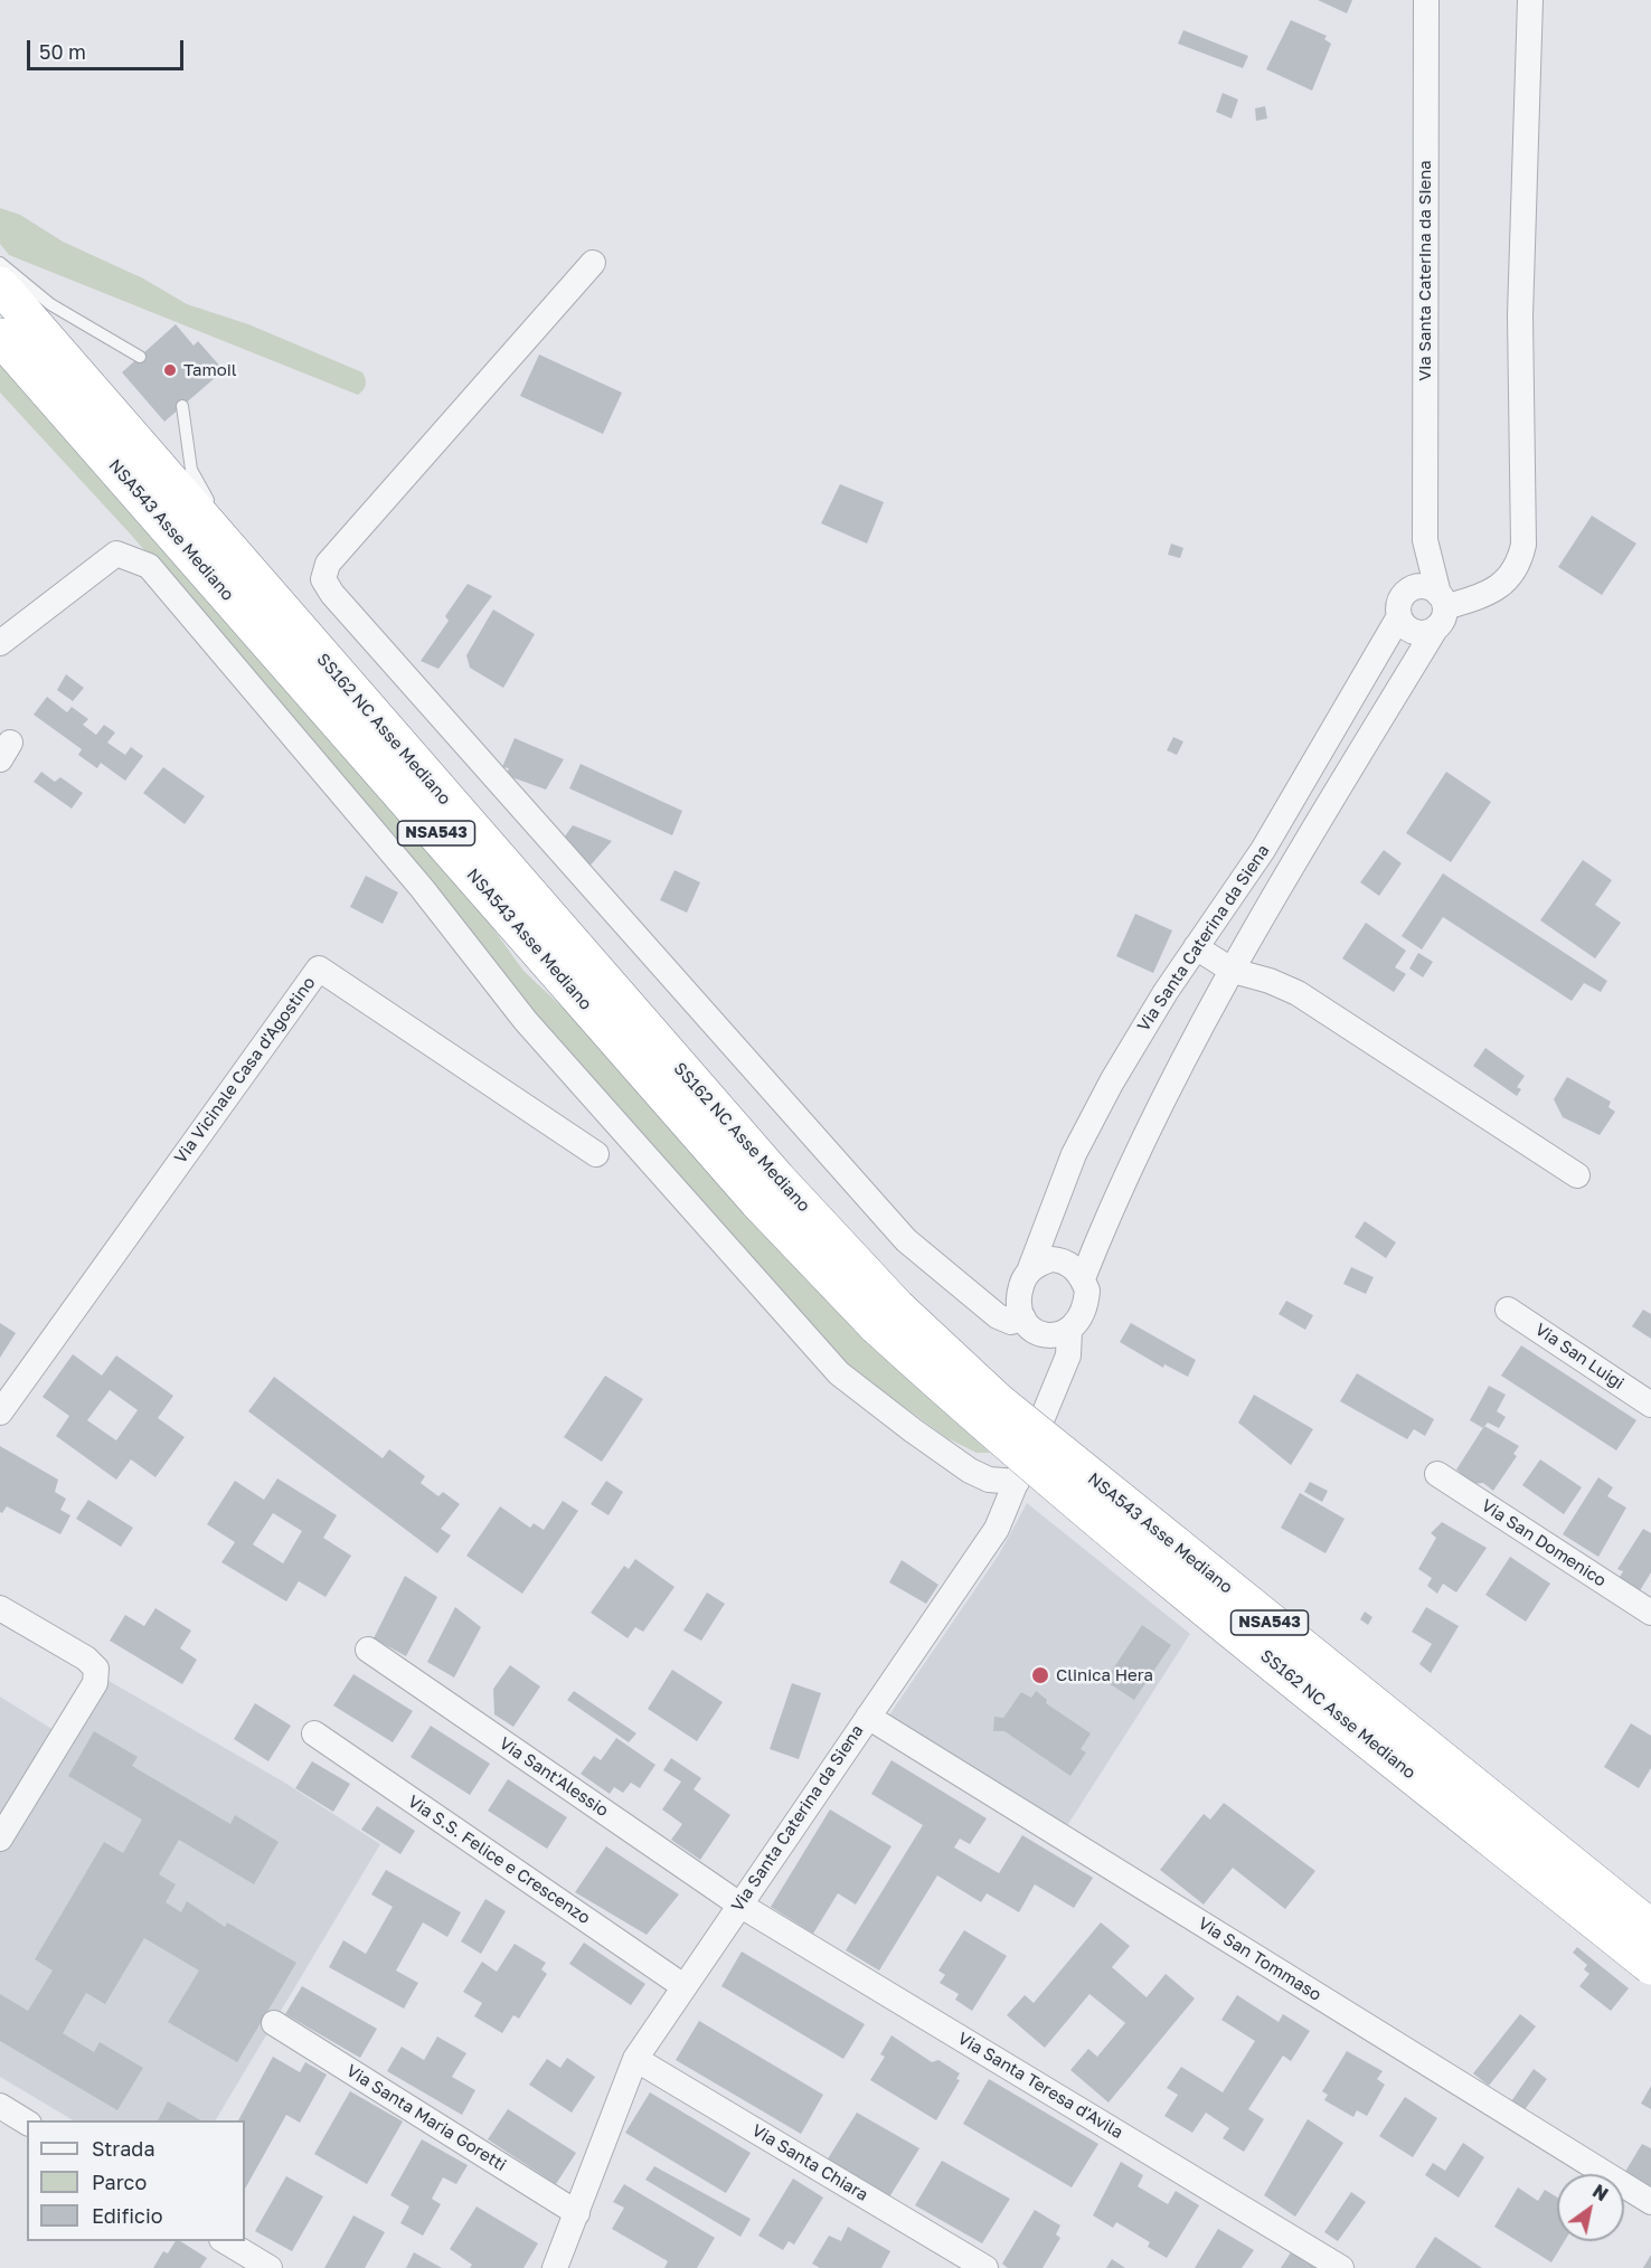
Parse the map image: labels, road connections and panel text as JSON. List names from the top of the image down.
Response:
{
  "streets": {
    "highway": ["NSA543 Asse Mediano", "SS162 NC Asse Mediano", "NSA543"],
    "street": [
      "Via Santa Caterina da Siena",
      "Via Vicinale Casa d'Agostino",
      "Via San Luigi",
      "Via San Domenico",
      "Via Sant'Alessio",
      "Via S.S. Felice e Crescenzo",
      "Via San Tommaso",
      "Via Santa Teresa d'Avila",
      "Via Santa Maria Goretti",
      "Via Santa Chiara"
    ]
  },
  "crossings": [
    ["Via Santa Caterina da Siena", "Via Sant'Alessio"],
    ["Via Santa Caterina da Siena", "Via S.S. Felice e Crescenzo"],
    ["Via Santa Caterina da Siena", "Via San Tommaso"],
    ["Via Santa Caterina da Siena", "Via Santa Teresa d'Avila"],
    ["Via Santa Caterina da Siena", "Via Santa Maria Goretti"],
    ["Via Santa Caterina da Siena", "Via Santa Chiara"],
    ["NSA543 Asse Mediano", "SS162 NC Asse Mediano"],
    ["Via Sant'Alessio", "Via Santa Teresa d'Avila"]
  ],
  "places": ["Tamoil", "Clinica Hera"],
  "legend": ["Strada", "Parco", "Edificio"],
  "scale_bar": "50 m",
  "north": "top right"
}
